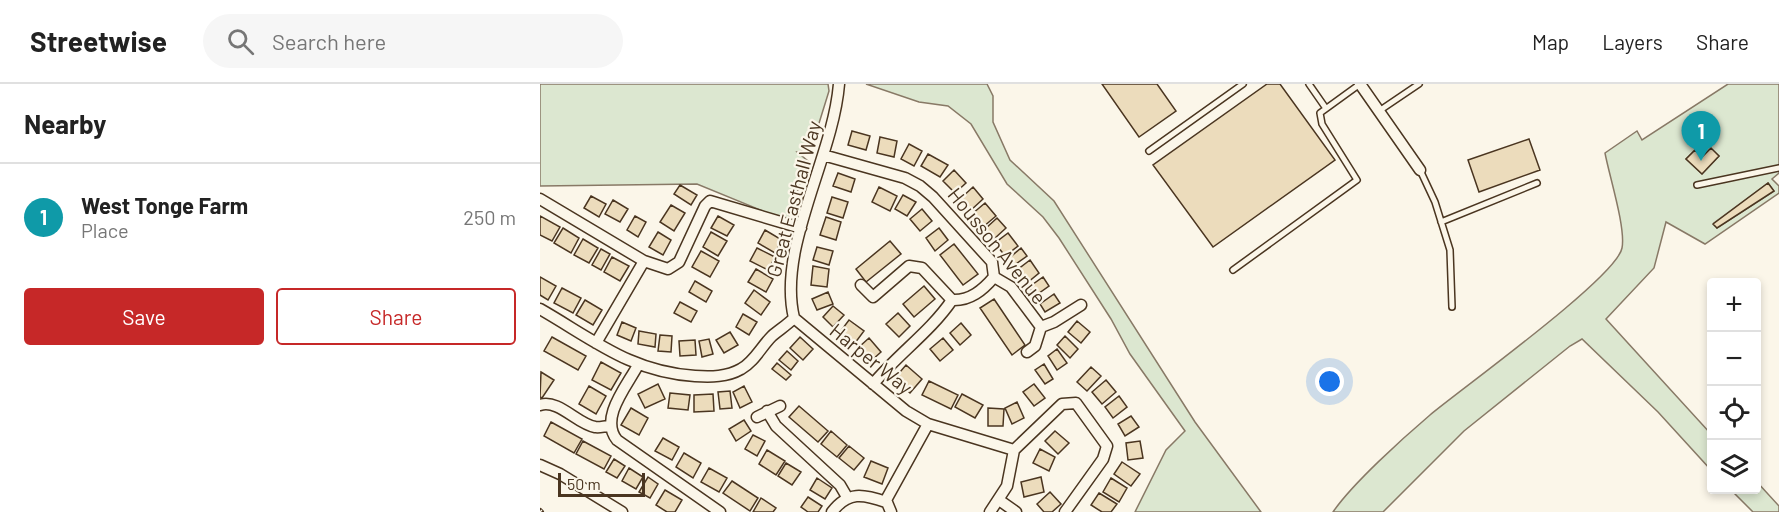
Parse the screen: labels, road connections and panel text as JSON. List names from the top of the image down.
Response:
{
  "streets": {
    "street": ["Great Easthall Way", "Housson Avenue", "Harper Way"]
  },
  "crossings": [
    ["Great Easthall Way", "Housson Avenue"],
    ["Great Easthall Way", "Harper Way"]
  ],
  "scale_bar": "50 m",
  "page": {
    "header": "Streetwise",
    "search": "Search here",
    "nav": ["Map", "Layers", "Share"],
    "heading": "Nearby",
    "pins": "1",
    "list": [
      {
        "mark": "1",
        "name": "West Tonge Farm",
        "note": "Place",
        "value": "250 m"
      }
    ],
    "buttons": ["Save", "Share"],
    "map_buttons": ["+", "−"],
    "scale": "50 m"
  }
}
